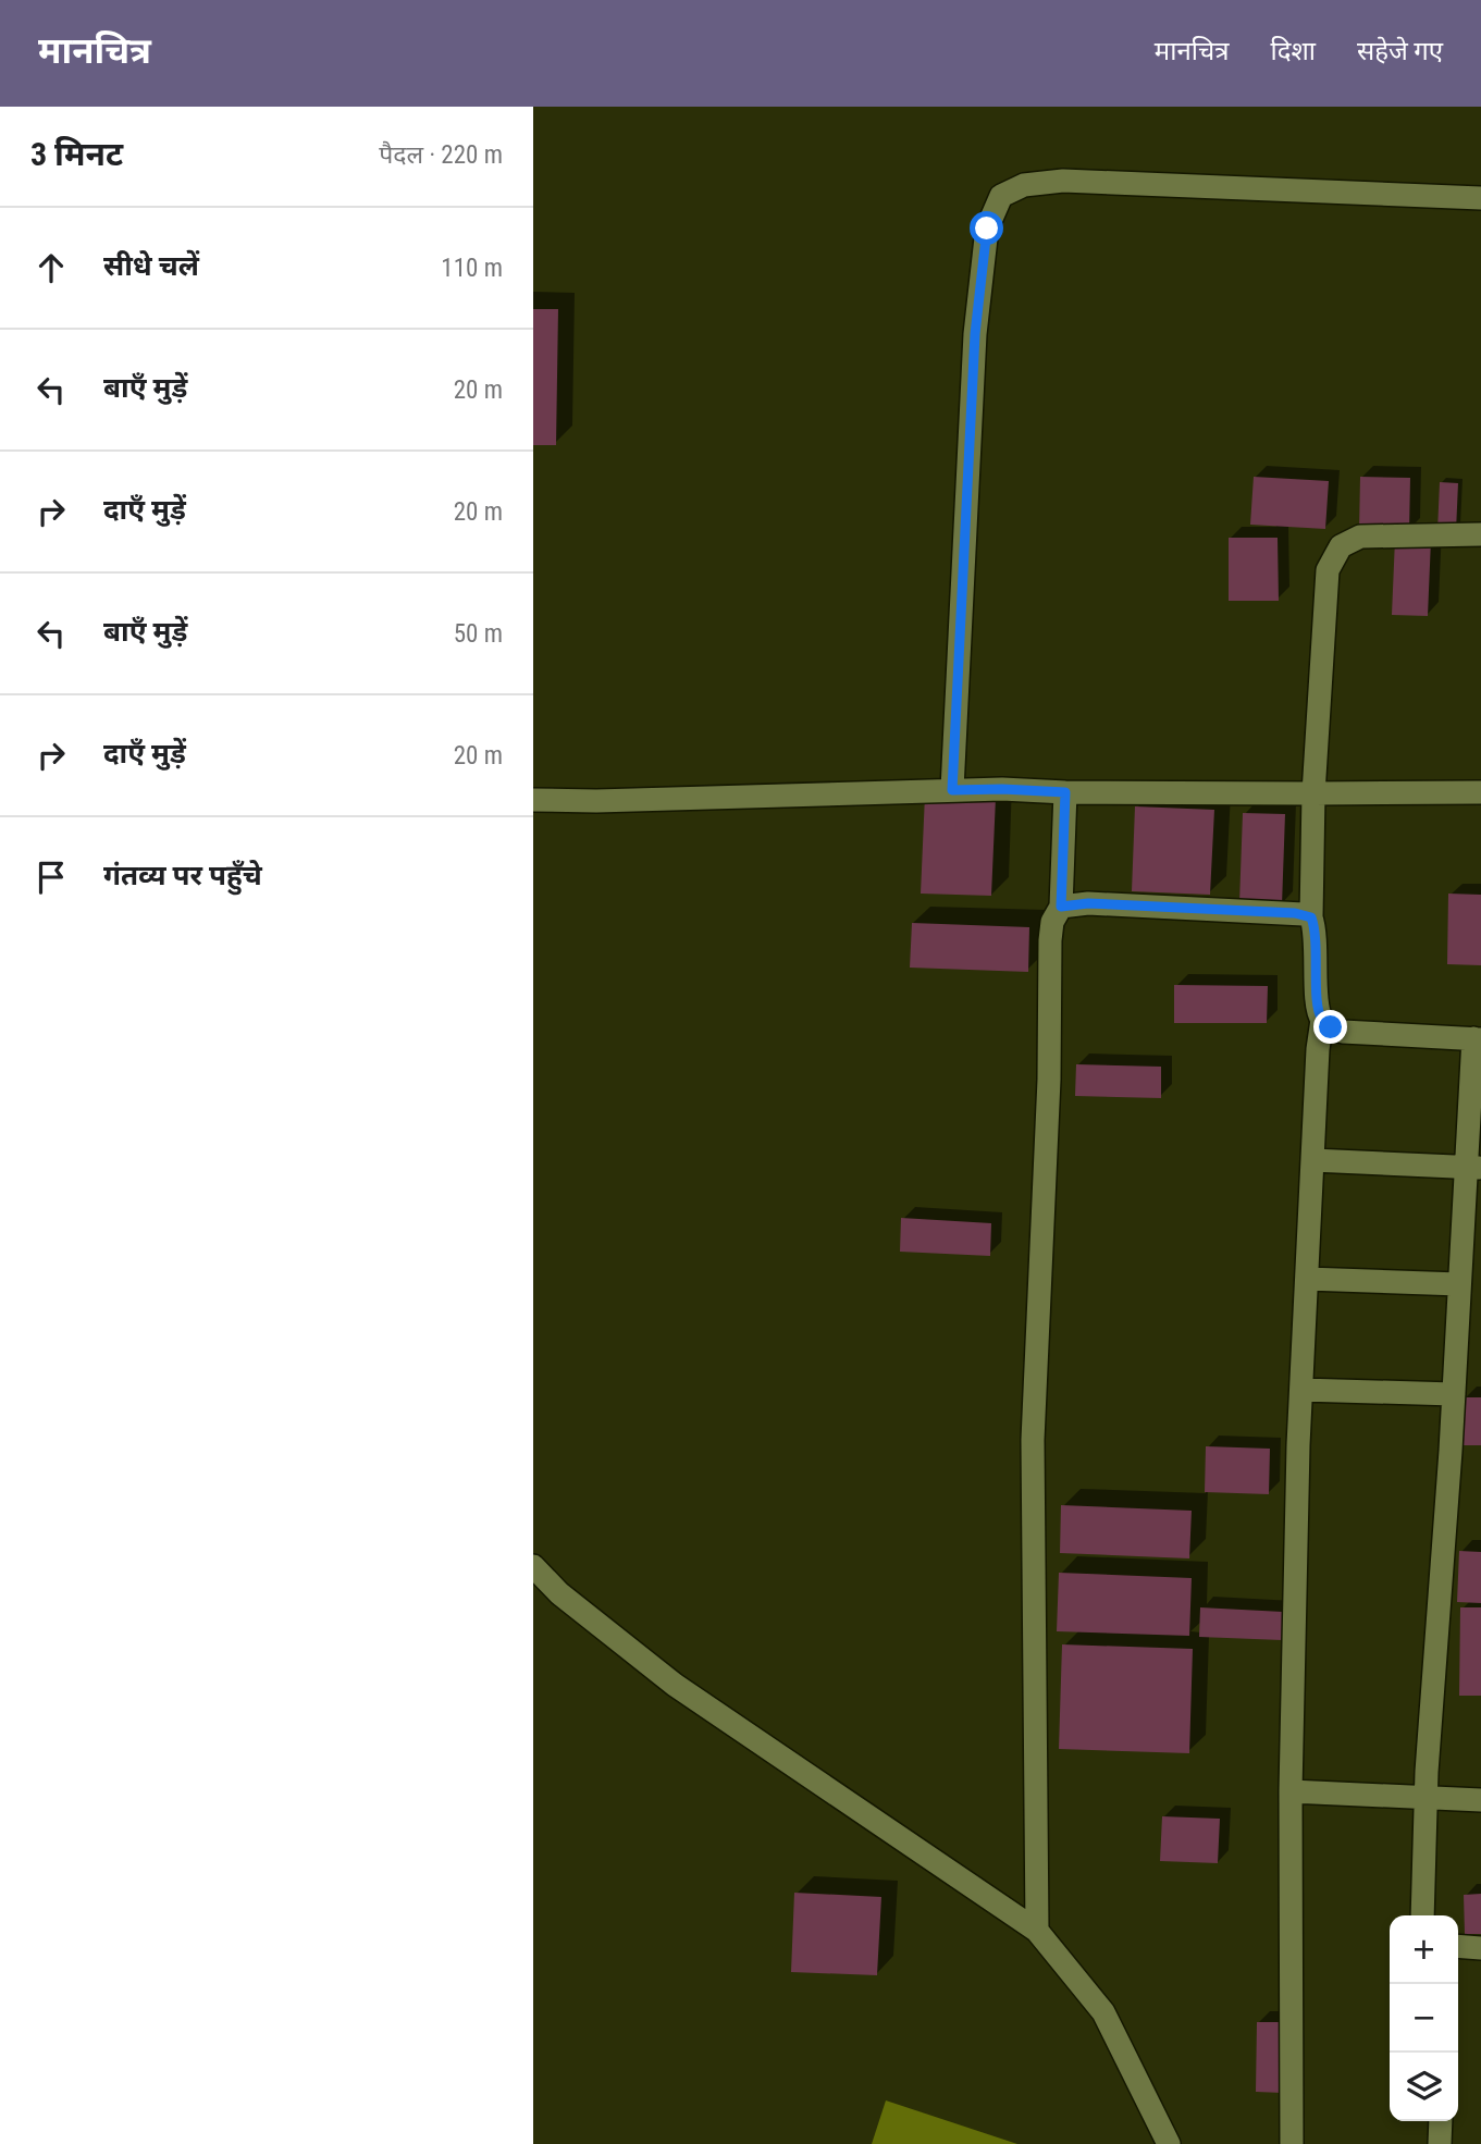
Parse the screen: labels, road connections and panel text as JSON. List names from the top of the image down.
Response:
{
  "page": {
    "header": "मानचित्र",
    "nav": ["मानचित्र", "दिशा", "सहेजे गए"],
    "heading": ["3 मिनट", "पैदल · 220 m"],
    "list": [
      ["सीधे चलें", "110 m"],
      ["बाएँ मुड़ें", "20 m"],
      ["दाएँ मुड़ें", "20 m"],
      ["बाएँ मुड़ें", "50 m"],
      ["दाएँ मुड़ें", "20 m"],
      "गंतव्य पर पहुँचे"
    ],
    "map_buttons": ["+", "−"]
  }
}
